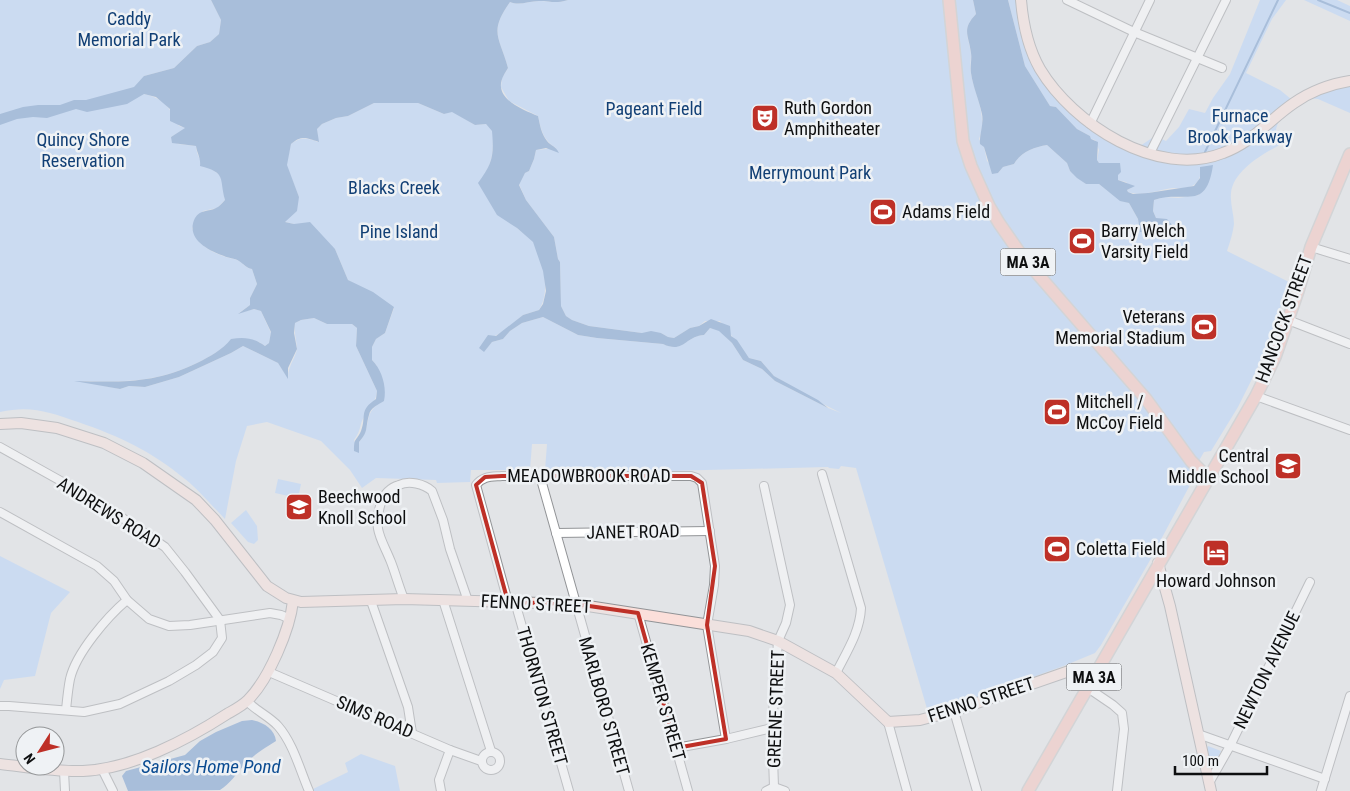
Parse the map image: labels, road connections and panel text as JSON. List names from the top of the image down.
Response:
{
  "streets": {
    "main road": ["MA 3A", "HANCOCK STREET"],
    "street": [
      "MEADOWBROOK ROAD",
      "ANDREWS ROAD",
      "JANET ROAD",
      "FENNO STREET",
      "NEWTON AVENUE",
      "THORNTON STREET",
      "KEMPER STREET",
      "MARLBORO STREET",
      "GREENE STREET",
      "SIMS ROAD"
    ]
  },
  "crossings": [
    ["MA 3A", "HANCOCK STREET"],
    ["HANCOCK STREET", "FENNO STREET"],
    ["MEADOWBROOK ROAD", "JANET ROAD"],
    ["MEADOWBROOK ROAD", "THORNTON STREET"],
    ["MEADOWBROOK ROAD", "MARLBORO STREET"],
    ["JANET ROAD", "MARLBORO STREET"],
    ["FENNO STREET", "THORNTON STREET"],
    ["FENNO STREET", "KEMPER STREET"],
    ["FENNO STREET", "MARLBORO STREET"],
    ["FENNO STREET", "GREENE STREET"],
    ["FENNO STREET", "SIMS ROAD"]
  ],
  "water": ["Sailors Home Pond"],
  "parks": [
    "Caddy Memorial Park",
    "Pageant Field",
    "Furnace Brook Parkway",
    "Quincy Shore Reservation",
    "Merrymount Park",
    "Blacks Creek",
    "Pine Island"
  ],
  "places": {
    "theatre": ["Ruth Gordon Amphitheater"],
    "sports": [
      "Adams Field",
      "Barry Welch Varsity Field",
      "Veterans Memorial Stadium",
      "Mitchell / McCoy Field",
      "Coletta Field"
    ],
    "school or university": ["Central Middle School", "Beechwood Knoll School"],
    "hotel": ["Howard Johnson"]
  },
  "scale_bar": "100 m",
  "north": "bottom left"
}
